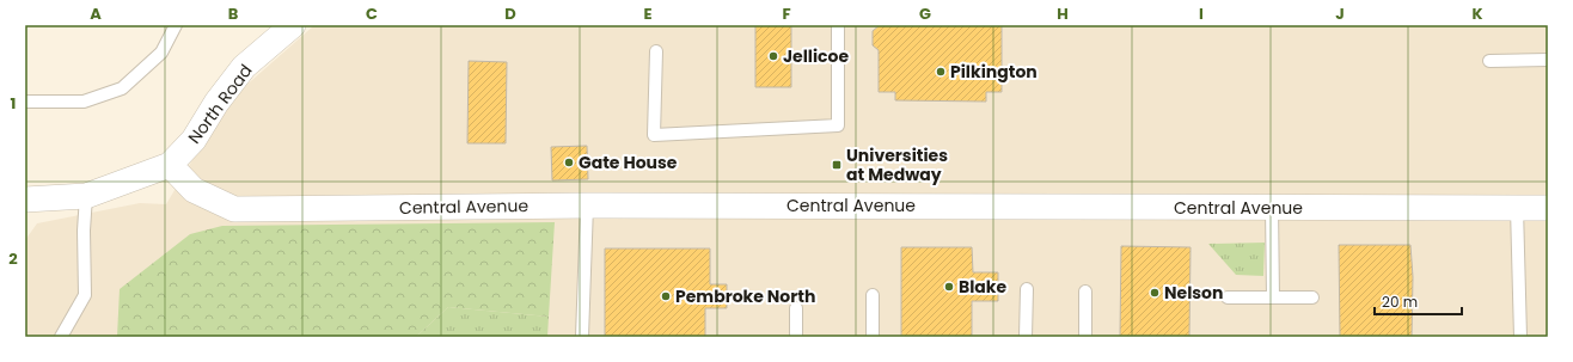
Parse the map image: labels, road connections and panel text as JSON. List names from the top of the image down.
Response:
{
  "streets": {
    "street": ["North Road", "Central Avenue"]
  },
  "crossings": [
    ["North Road", "Central Avenue"]
  ],
  "places": {
    "other": [
      "Jellicoe",
      "Pilkington",
      "Gate House",
      "Blake",
      "Nelson",
      "Pembroke North"
    ],
    "transit": ["Universities at Medway"]
  },
  "scale_bar": "20 m",
  "grid": {
    "columns": [
      "A",
      "B",
      "C",
      "D",
      "E",
      "F",
      "G",
      "H",
      "I",
      "J",
      "K"
    ],
    "rows": ["1", "2"]
  }
}
